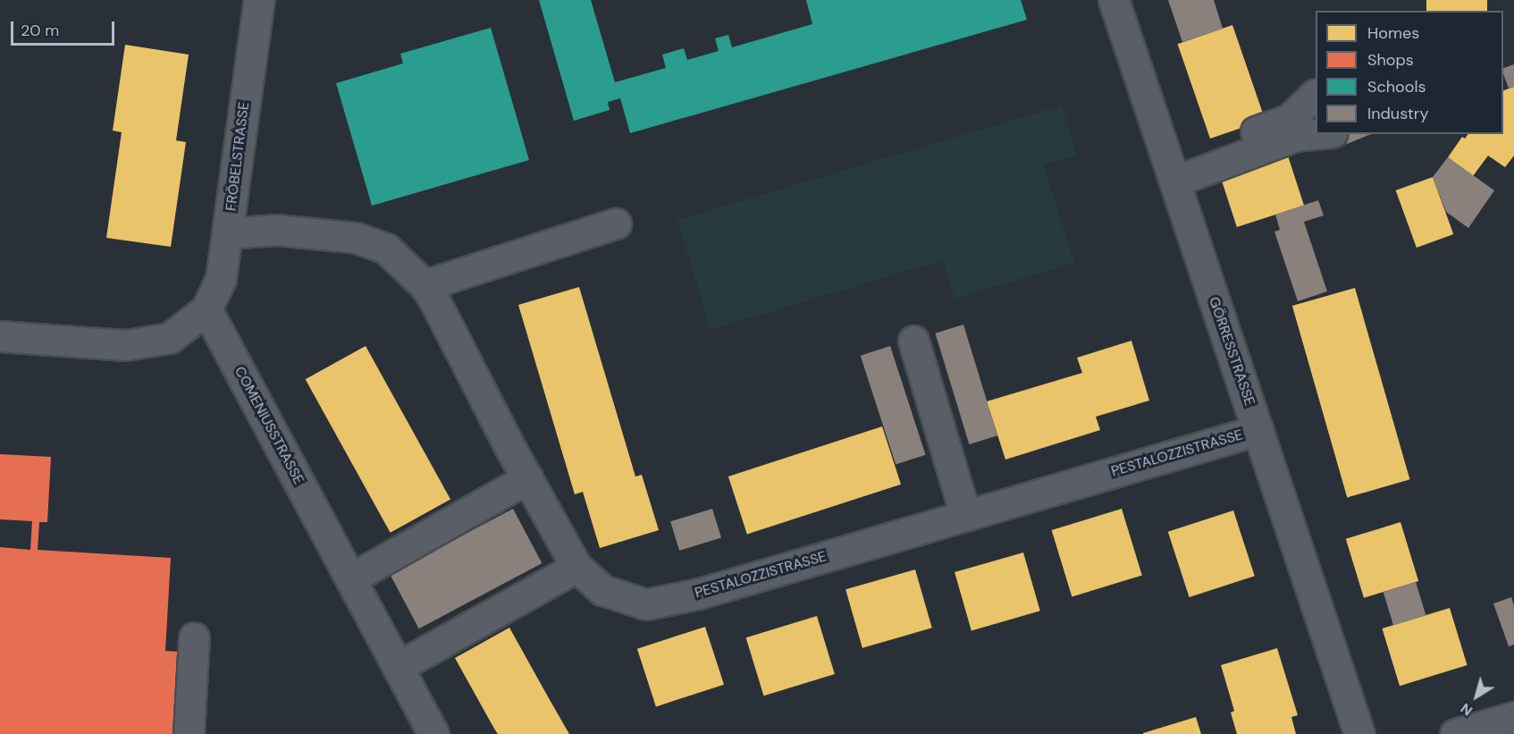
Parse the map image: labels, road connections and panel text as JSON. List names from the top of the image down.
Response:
{
  "streets": {
    "street": [
      "FRÖBELSTRASSE",
      "GÖRRESSTRASSE",
      "COMENIUSSTRASSE",
      "PESTALOZZISTRASSE"
    ]
  },
  "crossings": [
    ["FRÖBELSTRASSE", "COMENIUSSTRASSE"],
    ["FRÖBELSTRASSE", "PESTALOZZISTRASSE"],
    ["GÖRRESSTRASSE", "PESTALOZZISTRASSE"]
  ],
  "legend": [
    "Homes",
    "Shops",
    "Schools",
    "Industry"
  ],
  "scale_bar": "20 m",
  "north": "bottom left"
}
